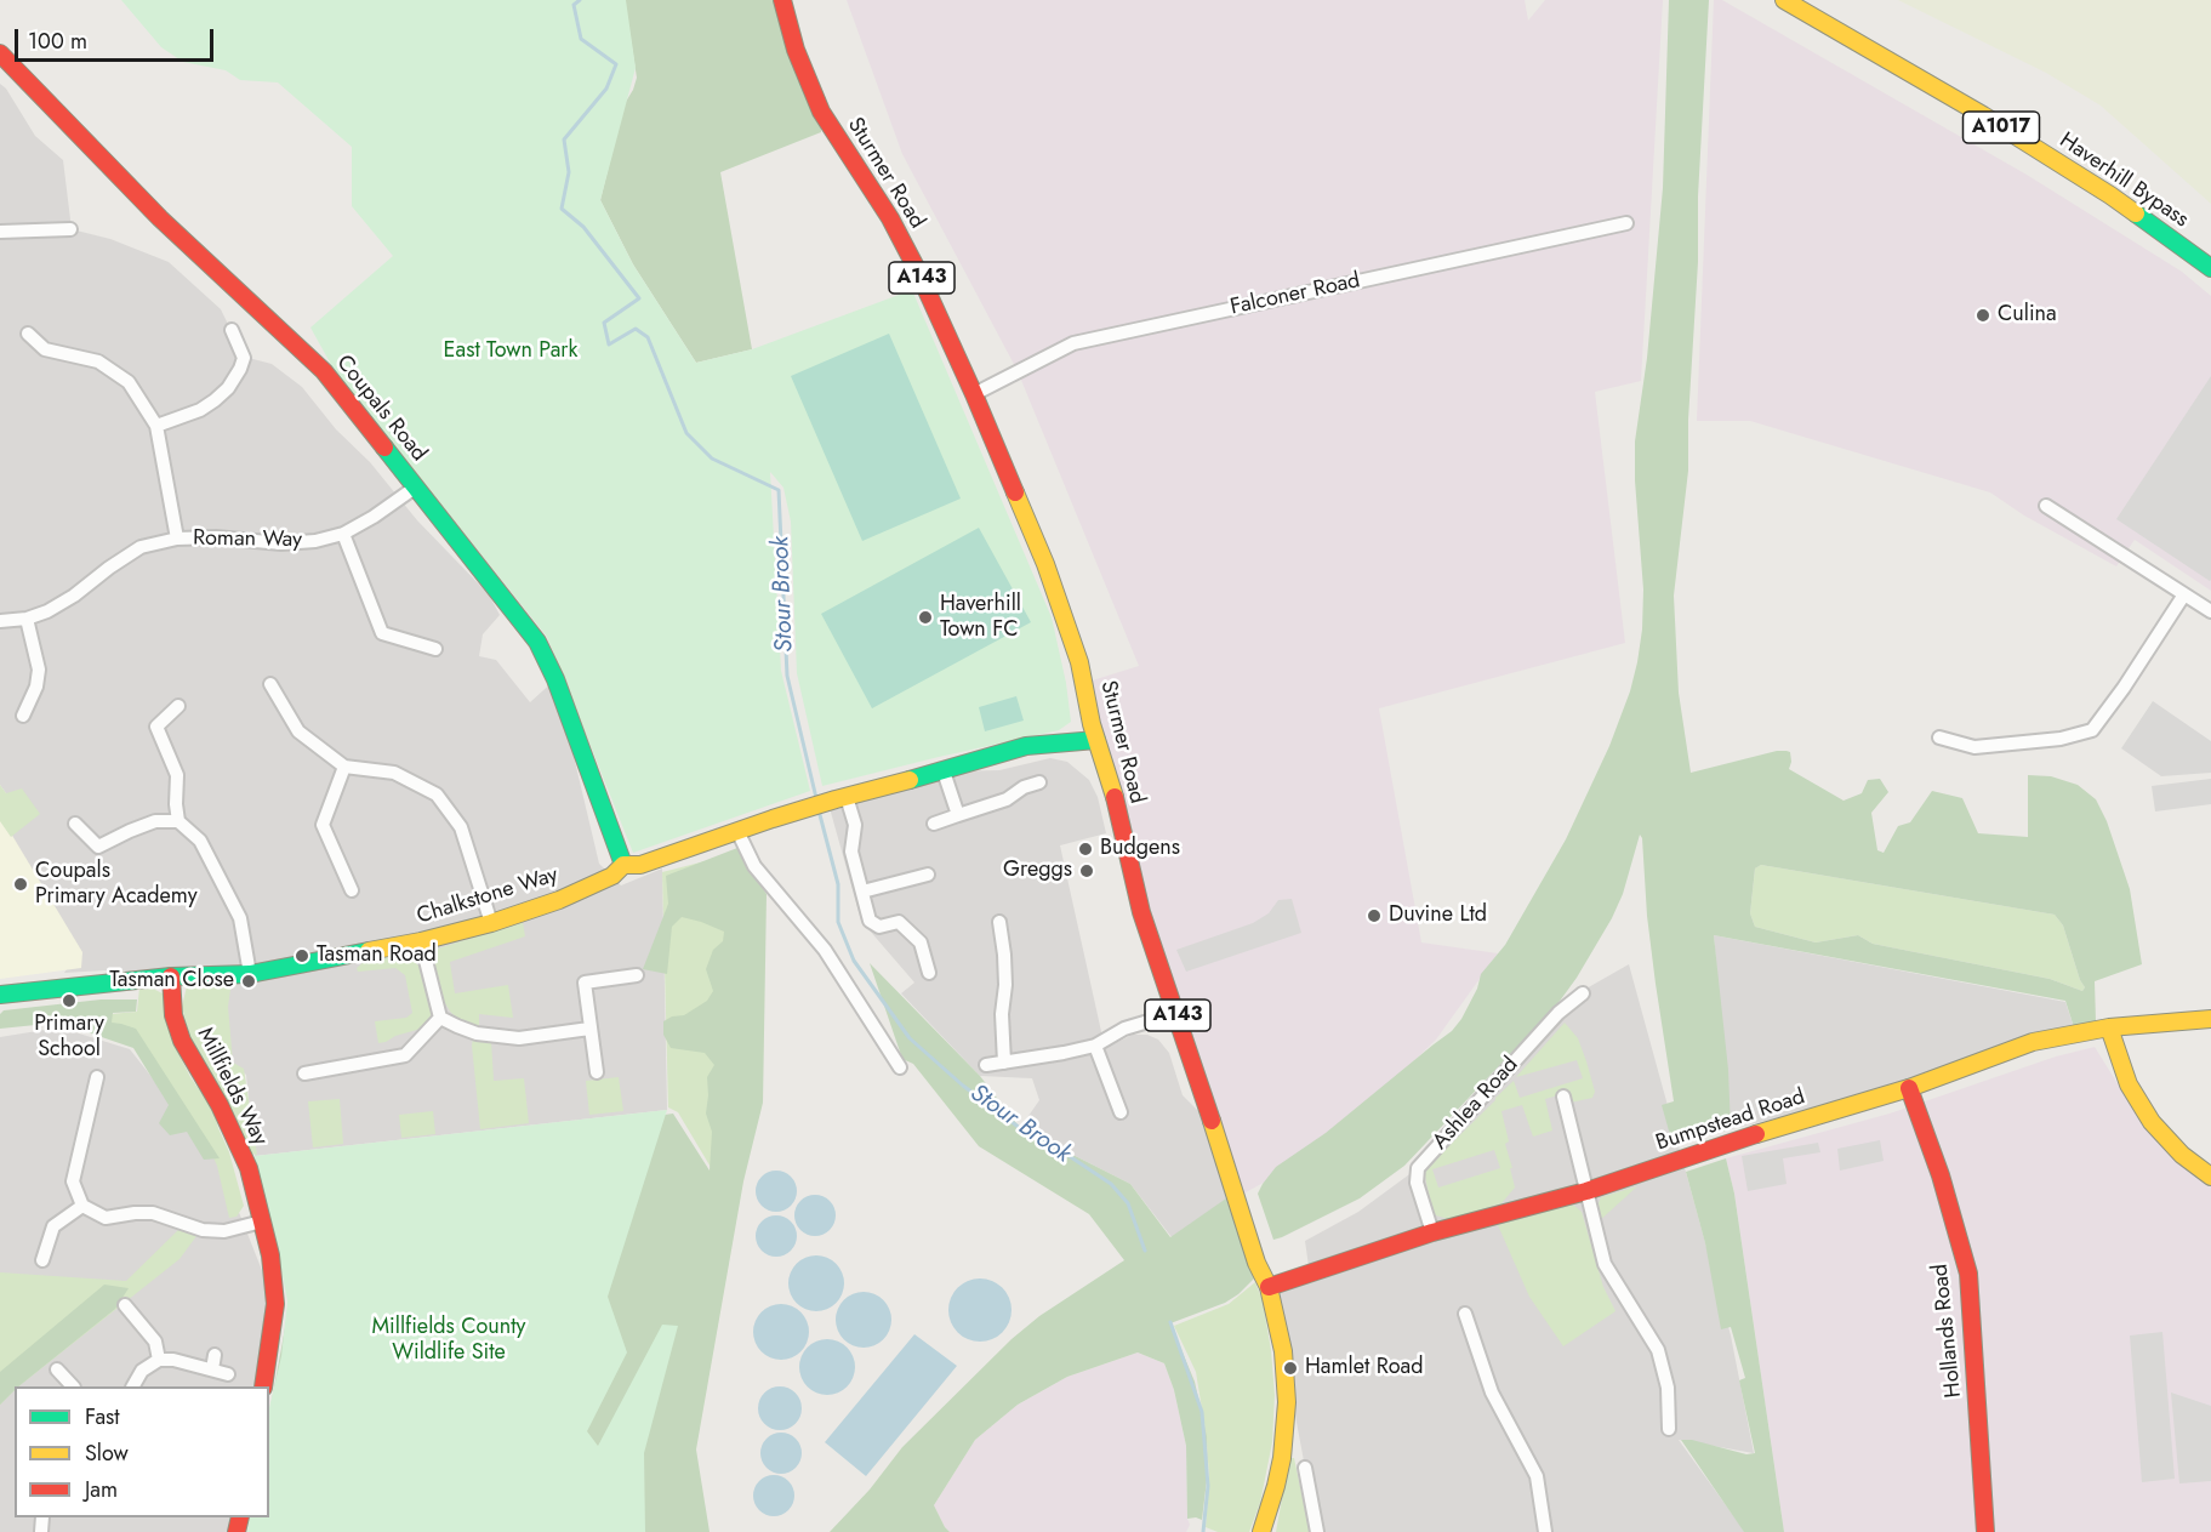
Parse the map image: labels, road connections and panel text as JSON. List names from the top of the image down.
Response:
{
  "streets": {
    "street": [
      "A1017",
      "Sturmer Road",
      "Haverhill Bypass",
      "A143",
      "Falconer Road",
      "Coupals Road",
      "Roman Way",
      "Chalkstone Way",
      "Millfields Way",
      "Ashlea Road",
      "Bumpstead Road",
      "Hollands Road"
    ]
  },
  "crossings": [
    ["Sturmer Road", "Falconer Road"],
    ["Sturmer Road", "Chalkstone Way"],
    ["Sturmer Road", "Bumpstead Road"],
    ["Coupals Road", "Roman Way"],
    ["Coupals Road", "Chalkstone Way"],
    ["Chalkstone Way", "Millfields Way"],
    ["Ashlea Road", "Bumpstead Road"],
    ["Bumpstead Road", "Hollands Road"]
  ],
  "water": ["Stour Brook"],
  "parks": ["East Town Park", "Millfields County Wildlife Site"],
  "places": [
    "Culina",
    "Haverhill Town FC",
    "Budgens",
    "Greggs",
    "Coupals Primary Academy",
    "Duvine Ltd",
    "Tasman Road",
    "Tasman Close",
    "Primary School",
    "Hamlet Road"
  ],
  "legend": ["Fast", "Slow", "Jam"],
  "scale_bar": "100 m"
}
